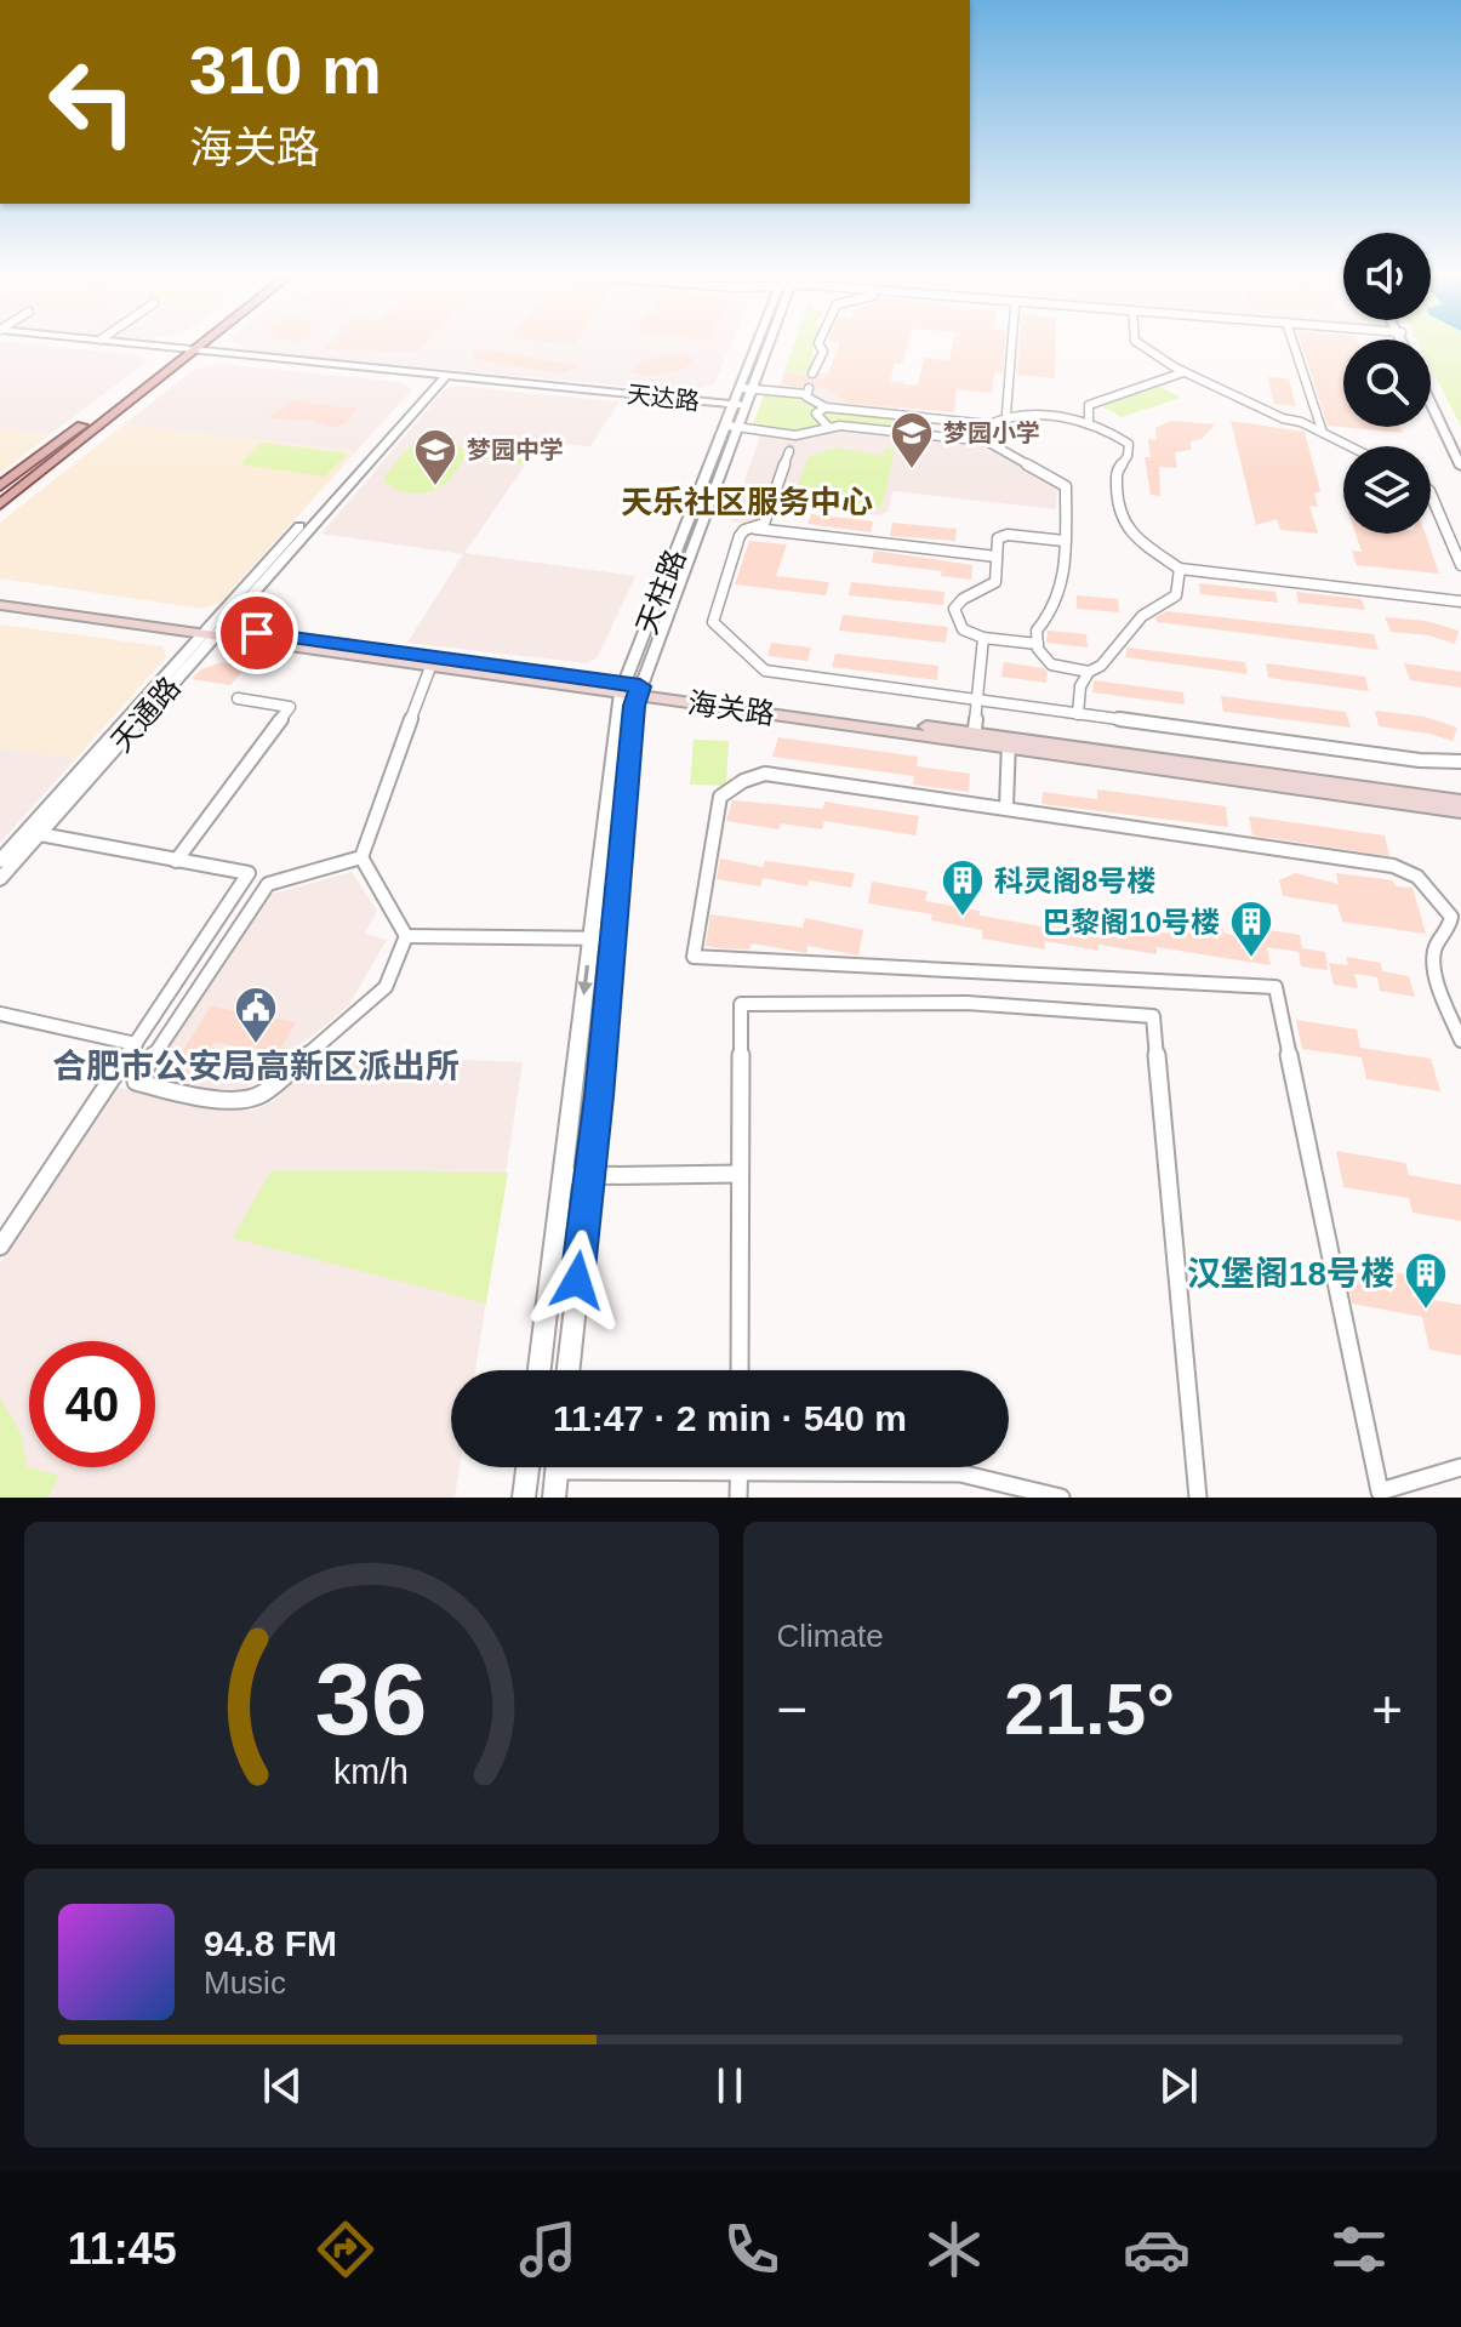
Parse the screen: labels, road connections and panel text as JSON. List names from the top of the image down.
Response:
{
  "streets": {
    "main road": ["海关路"],
    "street": ["天达路", "天柱路", "天通路"]
  },
  "crossings": [
    ["天达路", "天柱路"],
    ["天达路", "天通路"],
    ["天柱路", "海关路"],
    ["海关路", "天通路"]
  ],
  "districts": ["天乐社区服务中心"],
  "places": {
    "school or university": ["梦园小学", "梦园中学"],
    "building": ["科灵阁8号楼", "巴黎阁10号楼", "汉堡阁18号楼"],
    "public building": ["合肥市公安局高新区派出所"]
  },
  "page": {
    "turn": ["310 m", "海关路"],
    "limit": "40",
    "trip": "11:47 · 2 min · 540 m",
    "tile": "Climate",
    "heat": ["−", "21.5°", "+"],
    "song": ["94.8 FM", "Music"],
    "tabs": "11:45",
    "gauge": ["36", "km/h"]
  }
}
